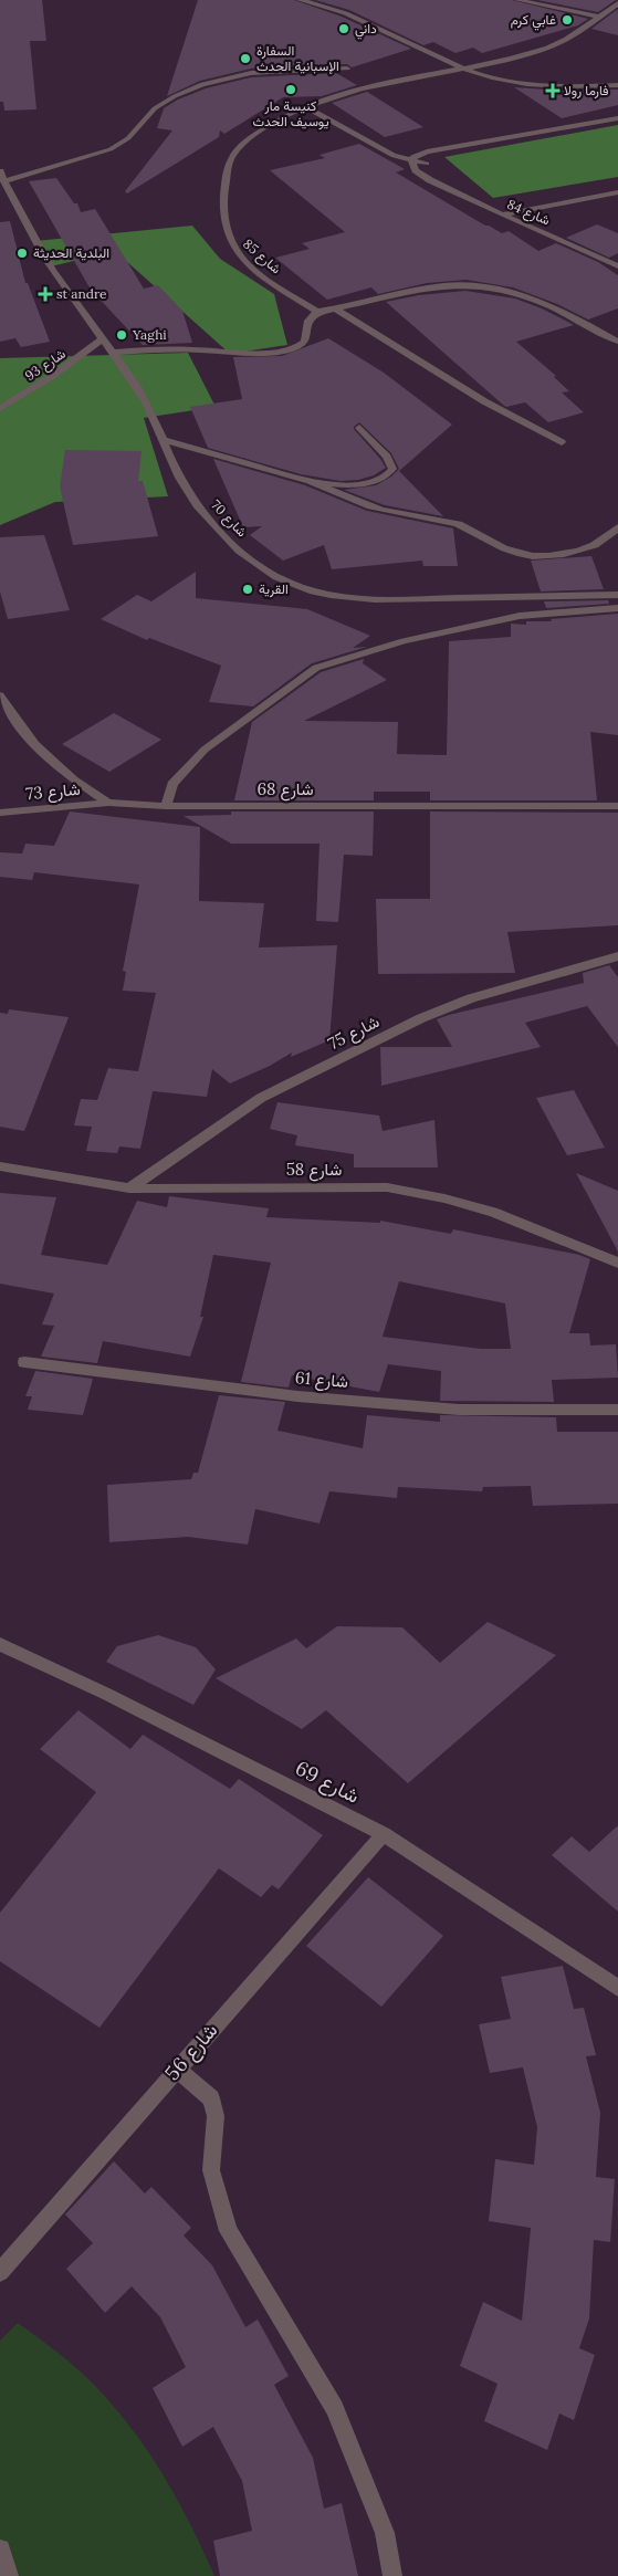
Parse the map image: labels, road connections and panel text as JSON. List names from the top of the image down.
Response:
{
  "streets": {
    "street": [
      "شارع 84",
      "شارع 85",
      "شارع 93",
      "شارع 70",
      "شارع 68",
      "شارع 73",
      "شارع 75",
      "شارع 58",
      "شارع 61",
      "شارع 69",
      "شارع 56"
    ]
  },
  "crossings": [
    ["شارع 93", "شارع 70"],
    ["شارع 68", "شارع 73"],
    ["شارع 75", "شارع 58"],
    ["شارع 69", "شارع 56"]
  ],
  "places": {
    "other": [
      "غابي كرم",
      "داني",
      "السفارة الإسبانية الحدث",
      "كنيسة مار يوسيف الحدث",
      "البلدية الحديثة",
      "Yaghi",
      "القرية"
    ],
    "health": ["فارما رولا", "st andre"]
  }
}
